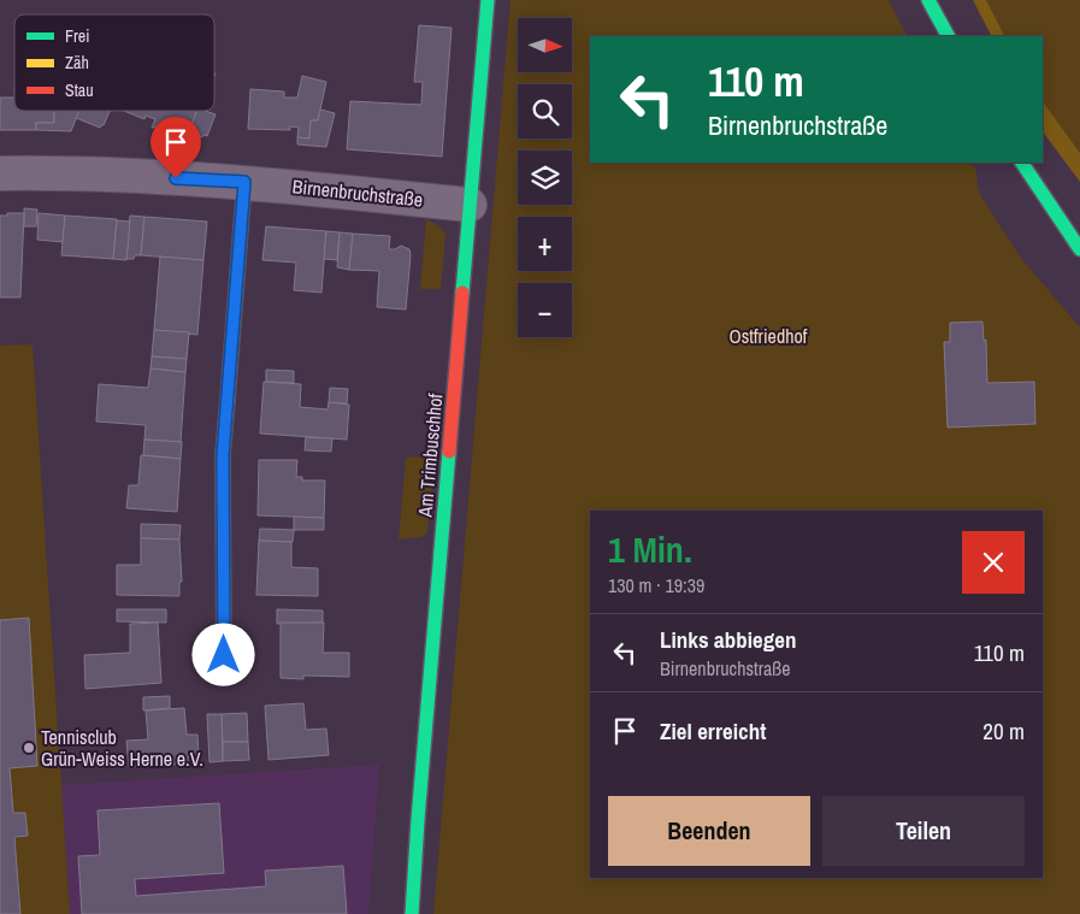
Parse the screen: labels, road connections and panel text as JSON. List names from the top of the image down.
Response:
{
  "streets": {
    "street": ["Birnenbruchstraße", "Am Trimbuschhof"]
  },
  "crossings": [
    ["Birnenbruchstraße", "Am Trimbuschhof"]
  ],
  "parks": ["Ostfriedhof"],
  "places": ["Tennisclub Grün-Weiss Herne e.V."],
  "legend": ["Frei", "Zäh", "Stau"],
  "north": "right",
  "page": {
    "map_buttons": ["+", "−"],
    "turn": ["110 m", "Birnenbruchstraße"],
    "heading": ["1 Min.", "130 m · 19:39"],
    "list": [
      {
        "name": "Links abbiegen",
        "note": "Birnenbruchstraße",
        "value": "110 m"
      },
      {
        "name": "Ziel erreicht",
        "value": "20 m"
      }
    ],
    "buttons": ["Beenden", "Teilen"]
  }
}
